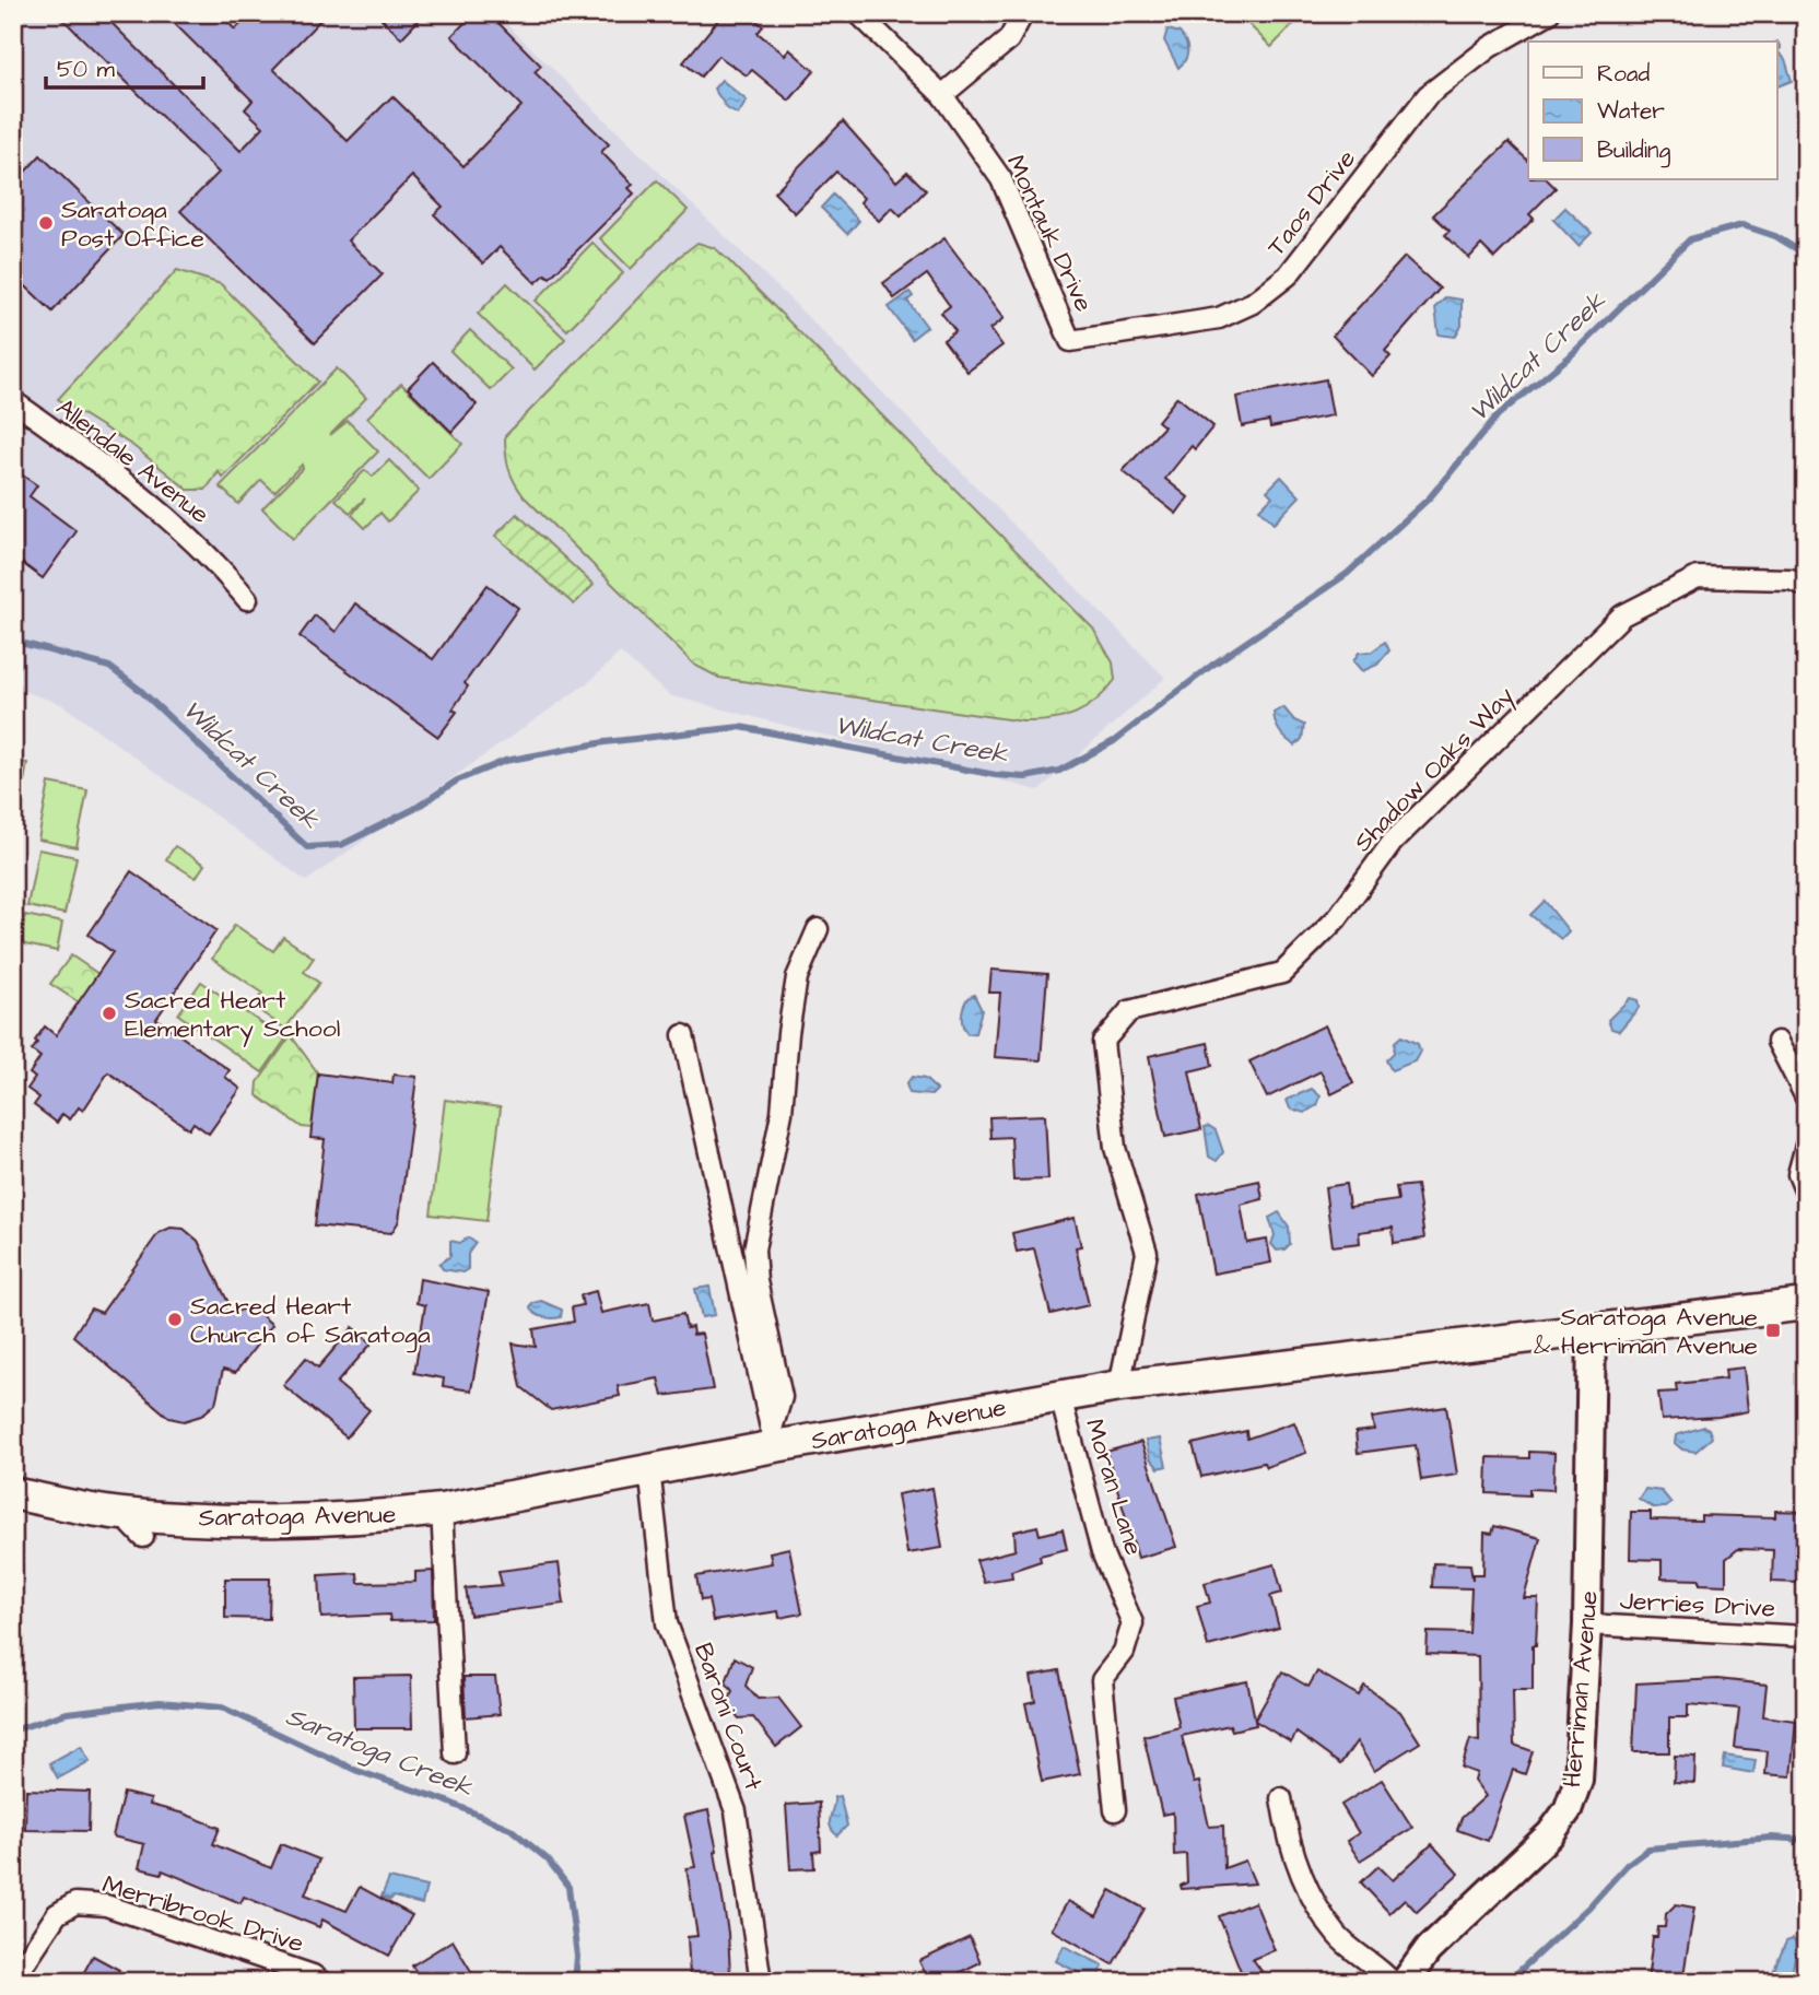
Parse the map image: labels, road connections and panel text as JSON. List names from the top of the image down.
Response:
{
  "streets": {
    "main road": ["Saratoga Avenue"],
    "street": [
      "Taos Drive",
      "Montauk Drive",
      "Allendale Avenue",
      "Shadow Oaks Way",
      "Moran Lane",
      "Jerries Drive",
      "Herriman Avenue",
      "Baroni Court",
      "Merribrook Drive"
    ]
  },
  "crossings": [
    ["Taos Drive", "Montauk Drive"],
    ["Shadow Oaks Way", "Saratoga Avenue"],
    ["Saratoga Avenue", "Moran Lane"],
    ["Saratoga Avenue", "Herriman Avenue"],
    ["Saratoga Avenue", "Baroni Court"],
    ["Jerries Drive", "Herriman Avenue"]
  ],
  "water": ["Wildcat Creek", "Saratoga Creek"],
  "places": {
    "other": ["Saratoga Post Office", "Sacred Heart Elementary School", "Sacred Heart Church of Saratoga"],
    "transit": ["Saratoga Avenue & Herriman Avenue"]
  },
  "legend": ["Road", "Water", "Building"],
  "scale_bar": "50 m"
}
